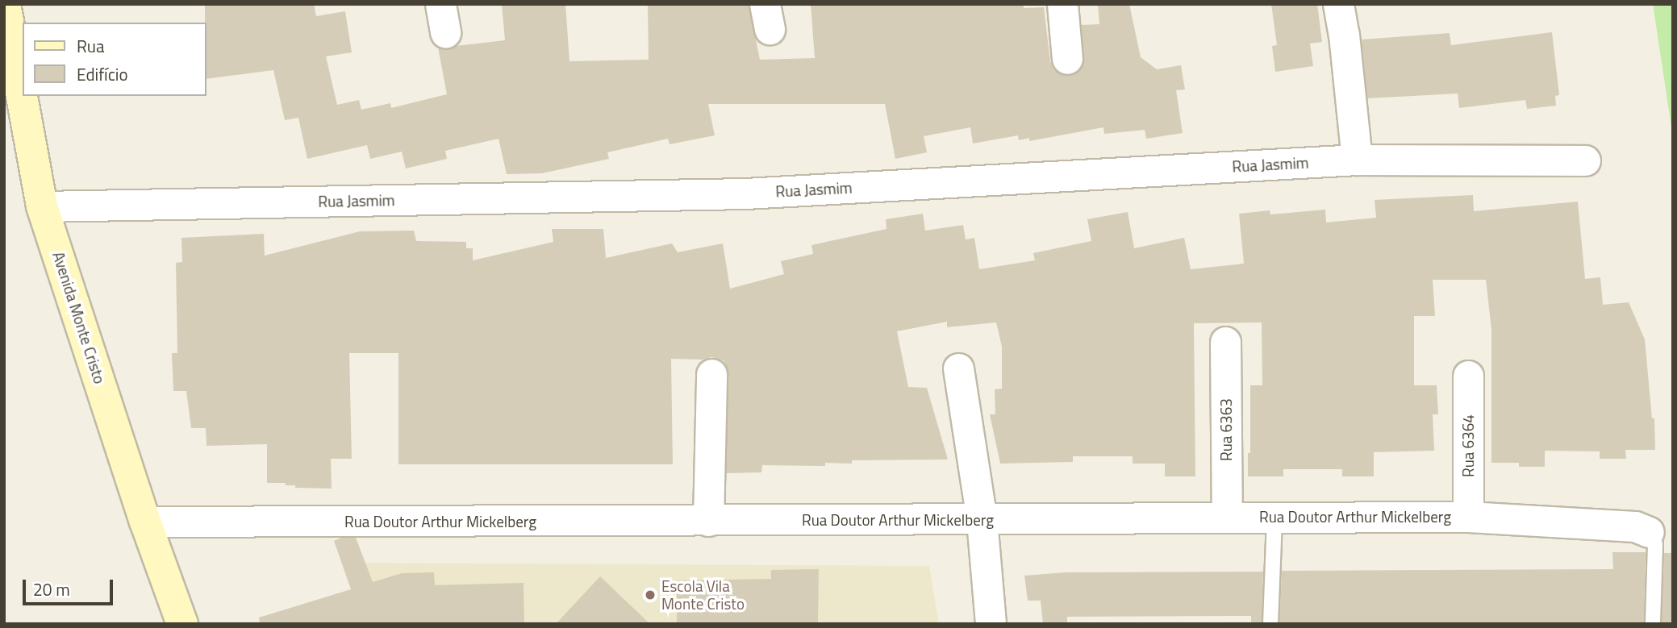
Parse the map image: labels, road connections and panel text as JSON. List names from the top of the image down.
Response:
{
  "streets": {
    "main road": ["Avenida Monte Cristo"],
    "street": [
      "Rua Jasmim",
      "Rua 6363",
      "Rua 6364",
      "Rua Doutor Arthur Mickelberg"
    ]
  },
  "crossings": [
    ["Rua Jasmim", "Avenida Monte Cristo"],
    ["Avenida Monte Cristo", "Rua Doutor Arthur Mickelberg"],
    ["Rua 6363", "Rua Doutor Arthur Mickelberg"],
    ["Rua 6364", "Rua Doutor Arthur Mickelberg"]
  ],
  "places": ["Escola Vila Monte Cristo"],
  "legend": ["Rua", "Edifício"],
  "scale_bar": "20 m"
}
